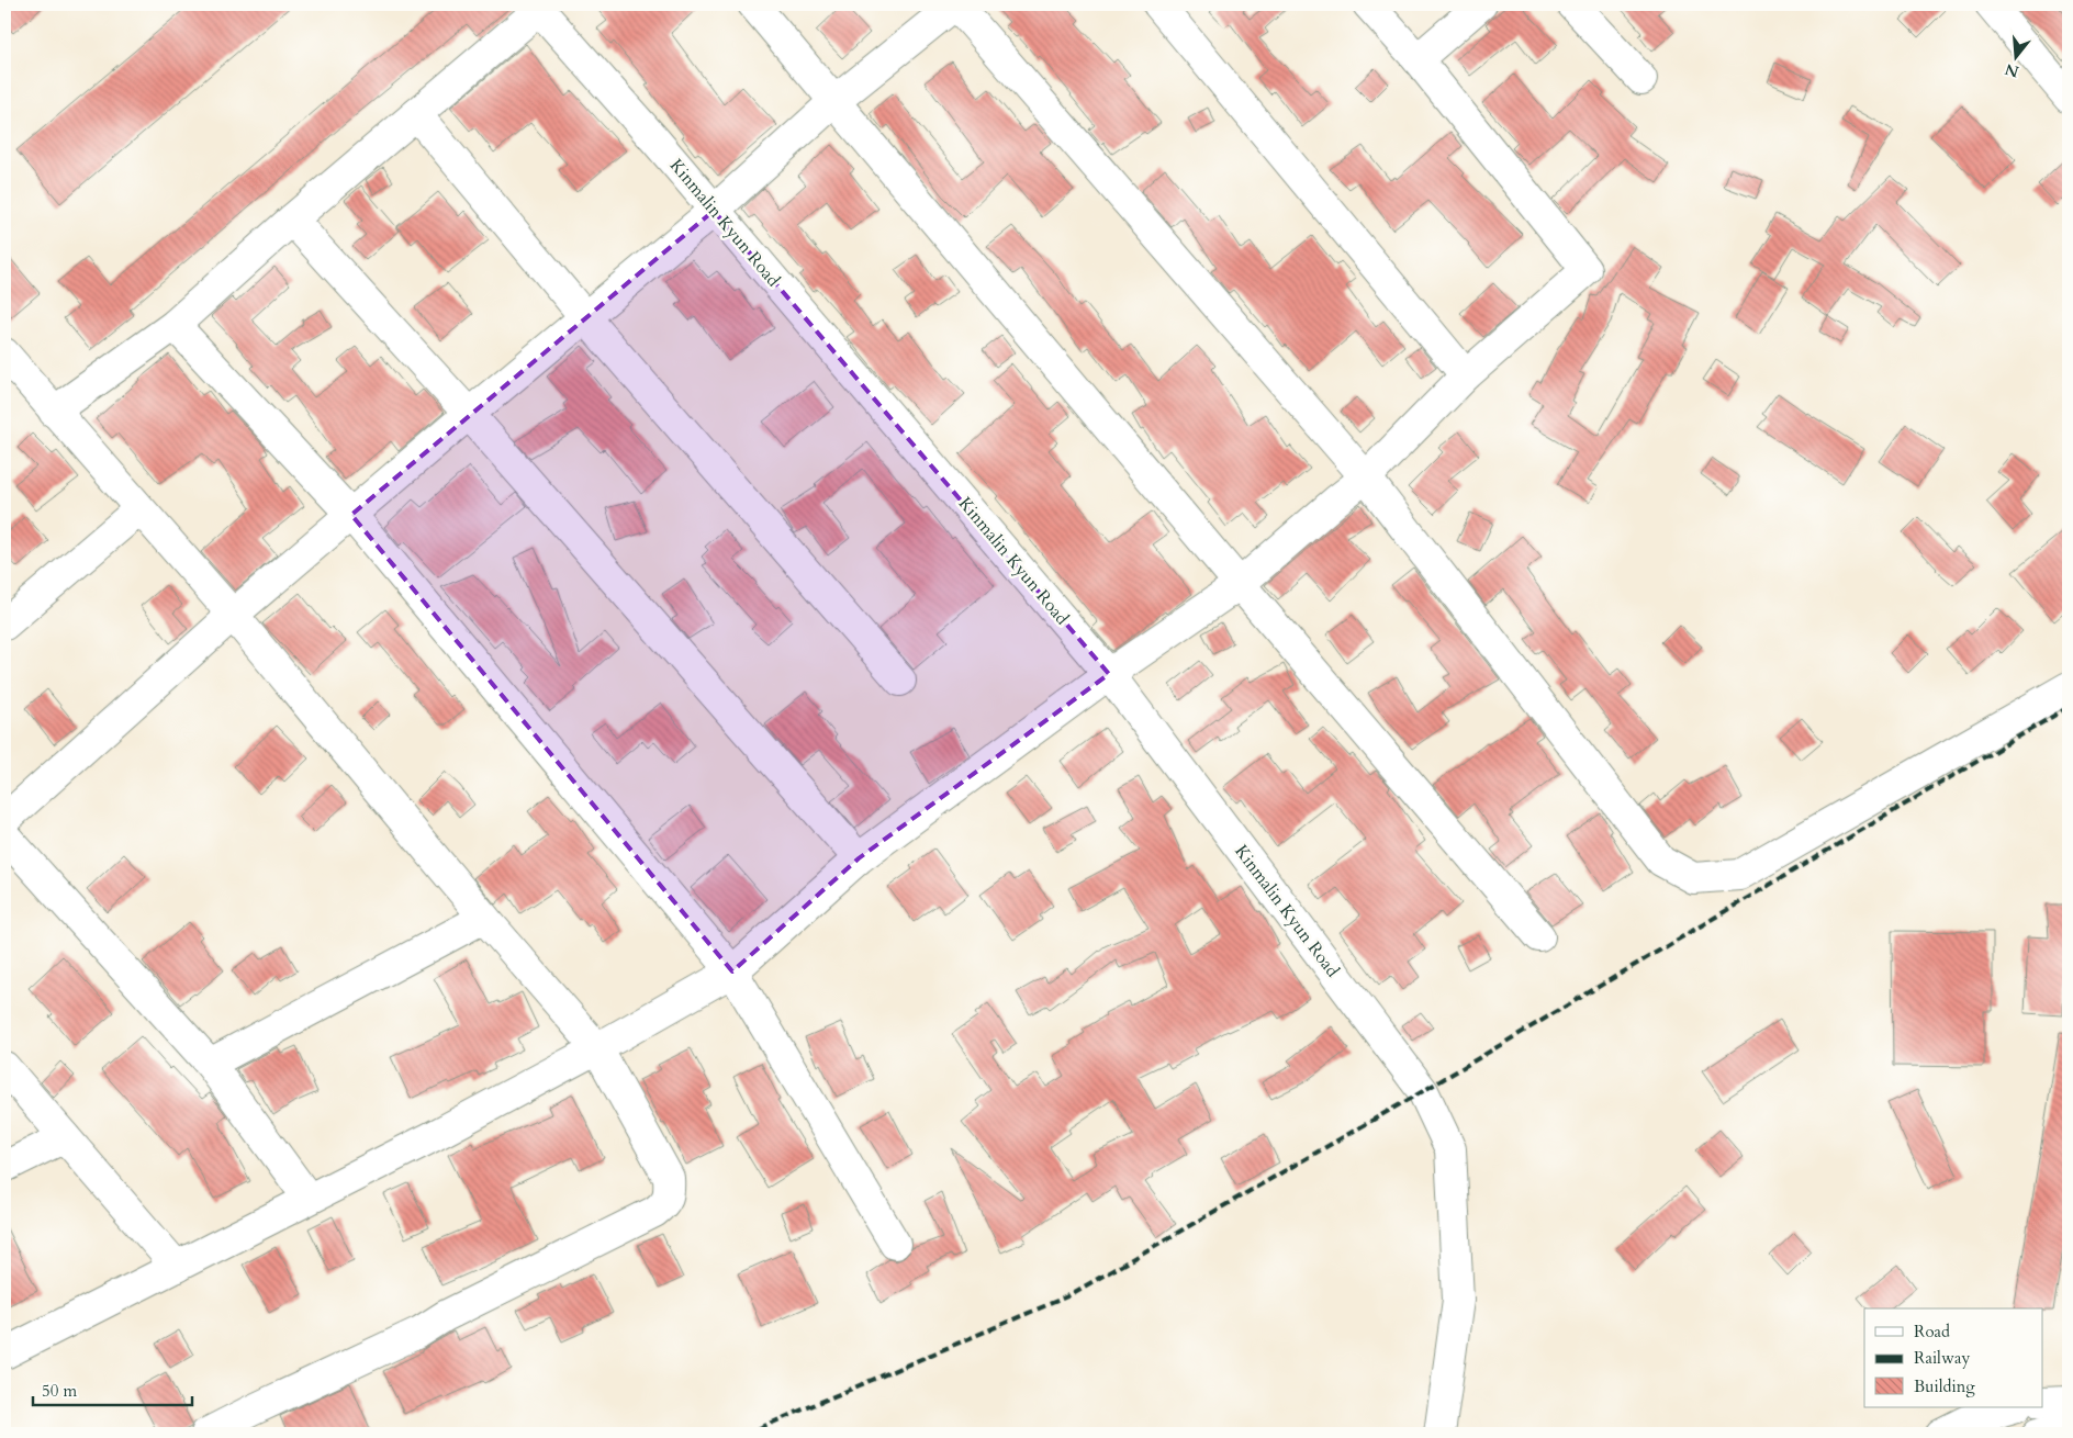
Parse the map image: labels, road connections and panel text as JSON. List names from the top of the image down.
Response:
{
  "streets": {
    "street": ["Kinmalin Kyun Road"]
  },
  "legend": ["Road", "Railway", "Building"],
  "scale_bar": "50 m",
  "north": "bottom"
}
